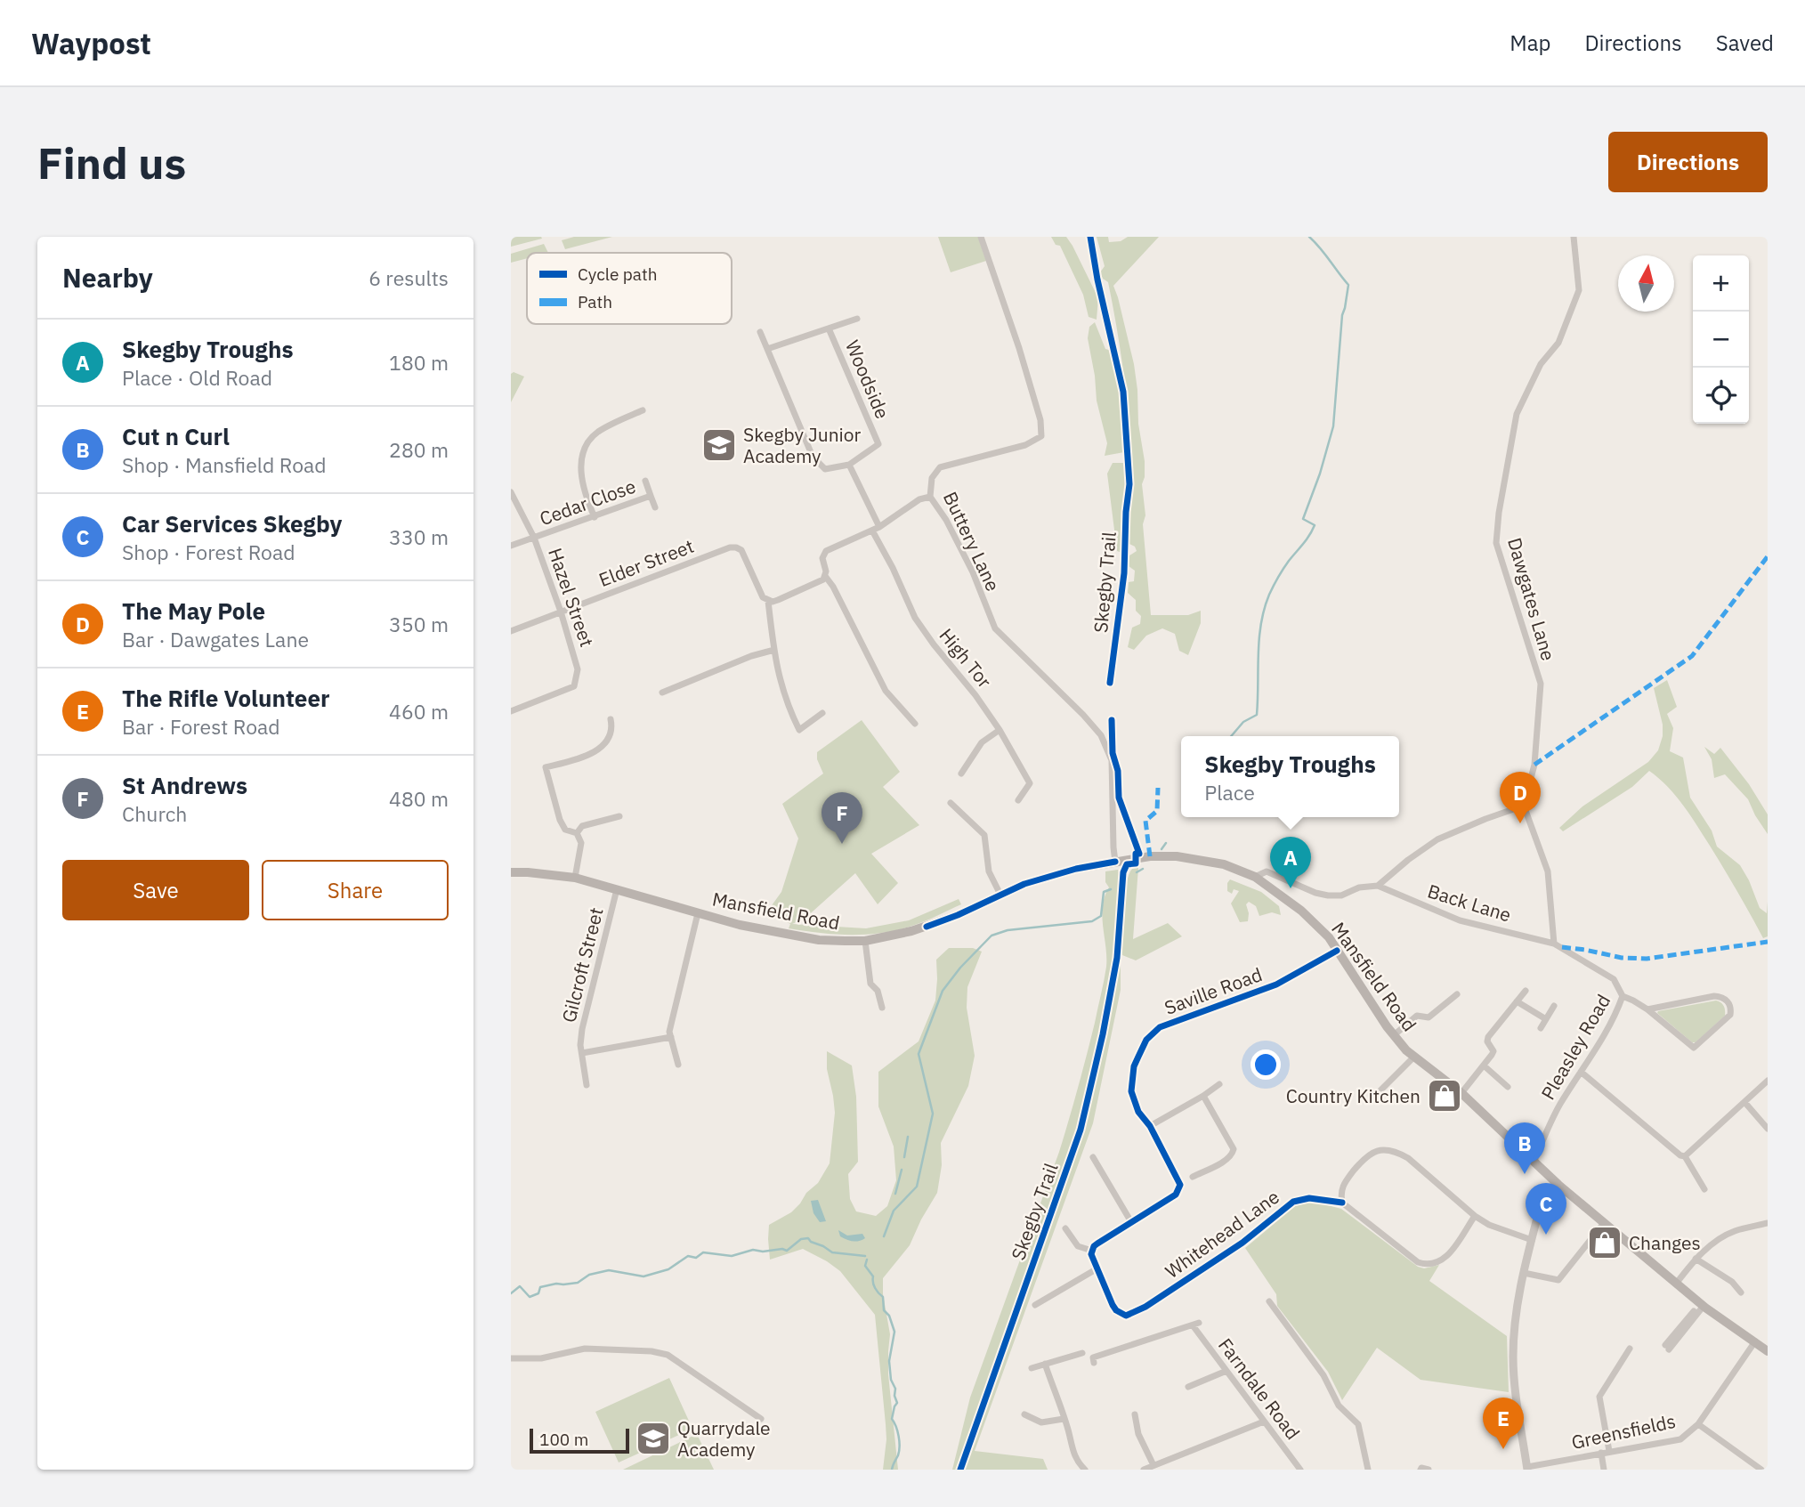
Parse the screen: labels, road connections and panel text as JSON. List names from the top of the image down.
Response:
{
  "streets": {
    "main road": ["Mansfield Road"],
    "street": [
      "Woodside",
      "Cedar Close",
      "Buttery Lane",
      "Elder Street",
      "Hazel Street",
      "Dawgates Lane",
      "High Tor",
      "Back Lane",
      "Gilcroft Street",
      "Saville Road",
      "Pleasley Road",
      "Whitehead Lane",
      "Farndale Road",
      "Greensfields"
    ],
    "cycle path": ["Skegby Trail"]
  },
  "crossings": [
    ["Cedar Close", "Hazel Street"],
    ["Buttery Lane", "Mansfield Road"],
    ["Elder Street", "Hazel Street"],
    ["Back Lane", "Pleasley Road"],
    ["Mansfield Road", "Gilcroft Street"],
    ["Mansfield Road", "Saville Road"],
    ["Mansfield Road", "Pleasley Road"],
    ["Mansfield Road", "Greensfields"]
  ],
  "places": {
    "school or university": ["Skegby Junior Academy", "Quarrydale Academy"],
    "shop": ["Country Kitchen", "Changes"]
  },
  "legend": ["Cycle path", "Path"],
  "scale_bar": "100 m",
  "north": "top",
  "page": {
    "header": "Waypost",
    "nav": ["Map", "Directions", "Saved"],
    "buttons": [
      "Directions",
      ["Save", "Share"]
    ],
    "title": "Find us",
    "heading": ["Nearby", "6 results"],
    "map_buttons": ["+", "−"],
    "list": [
      {
        "mark": "A",
        "name": "Skegby Troughs",
        "note": "Place · Old Road",
        "value": "180 m"
      },
      {
        "mark": "B",
        "name": "Cut n Curl",
        "note": "Shop · Mansfield Road",
        "value": "280 m"
      },
      {
        "mark": "C",
        "name": "Car Services Skegby",
        "note": "Shop · Forest Road",
        "value": "330 m"
      },
      {
        "mark": "D",
        "name": "The May Pole",
        "note": "Bar · Dawgates Lane",
        "value": "350 m"
      },
      {
        "mark": "E",
        "name": "The Rifle Volunteer",
        "note": "Bar · Forest Road",
        "value": "460 m"
      },
      {
        "mark": "F",
        "name": "St Andrews",
        "note": "Church",
        "value": "480 m"
      }
    ],
    "popup": ["Skegby Troughs", "Place"],
    "pins": [
      "D",
      "F",
      "A",
      "B",
      "C",
      "E"
    ],
    "scale": "100 m"
  }
}
